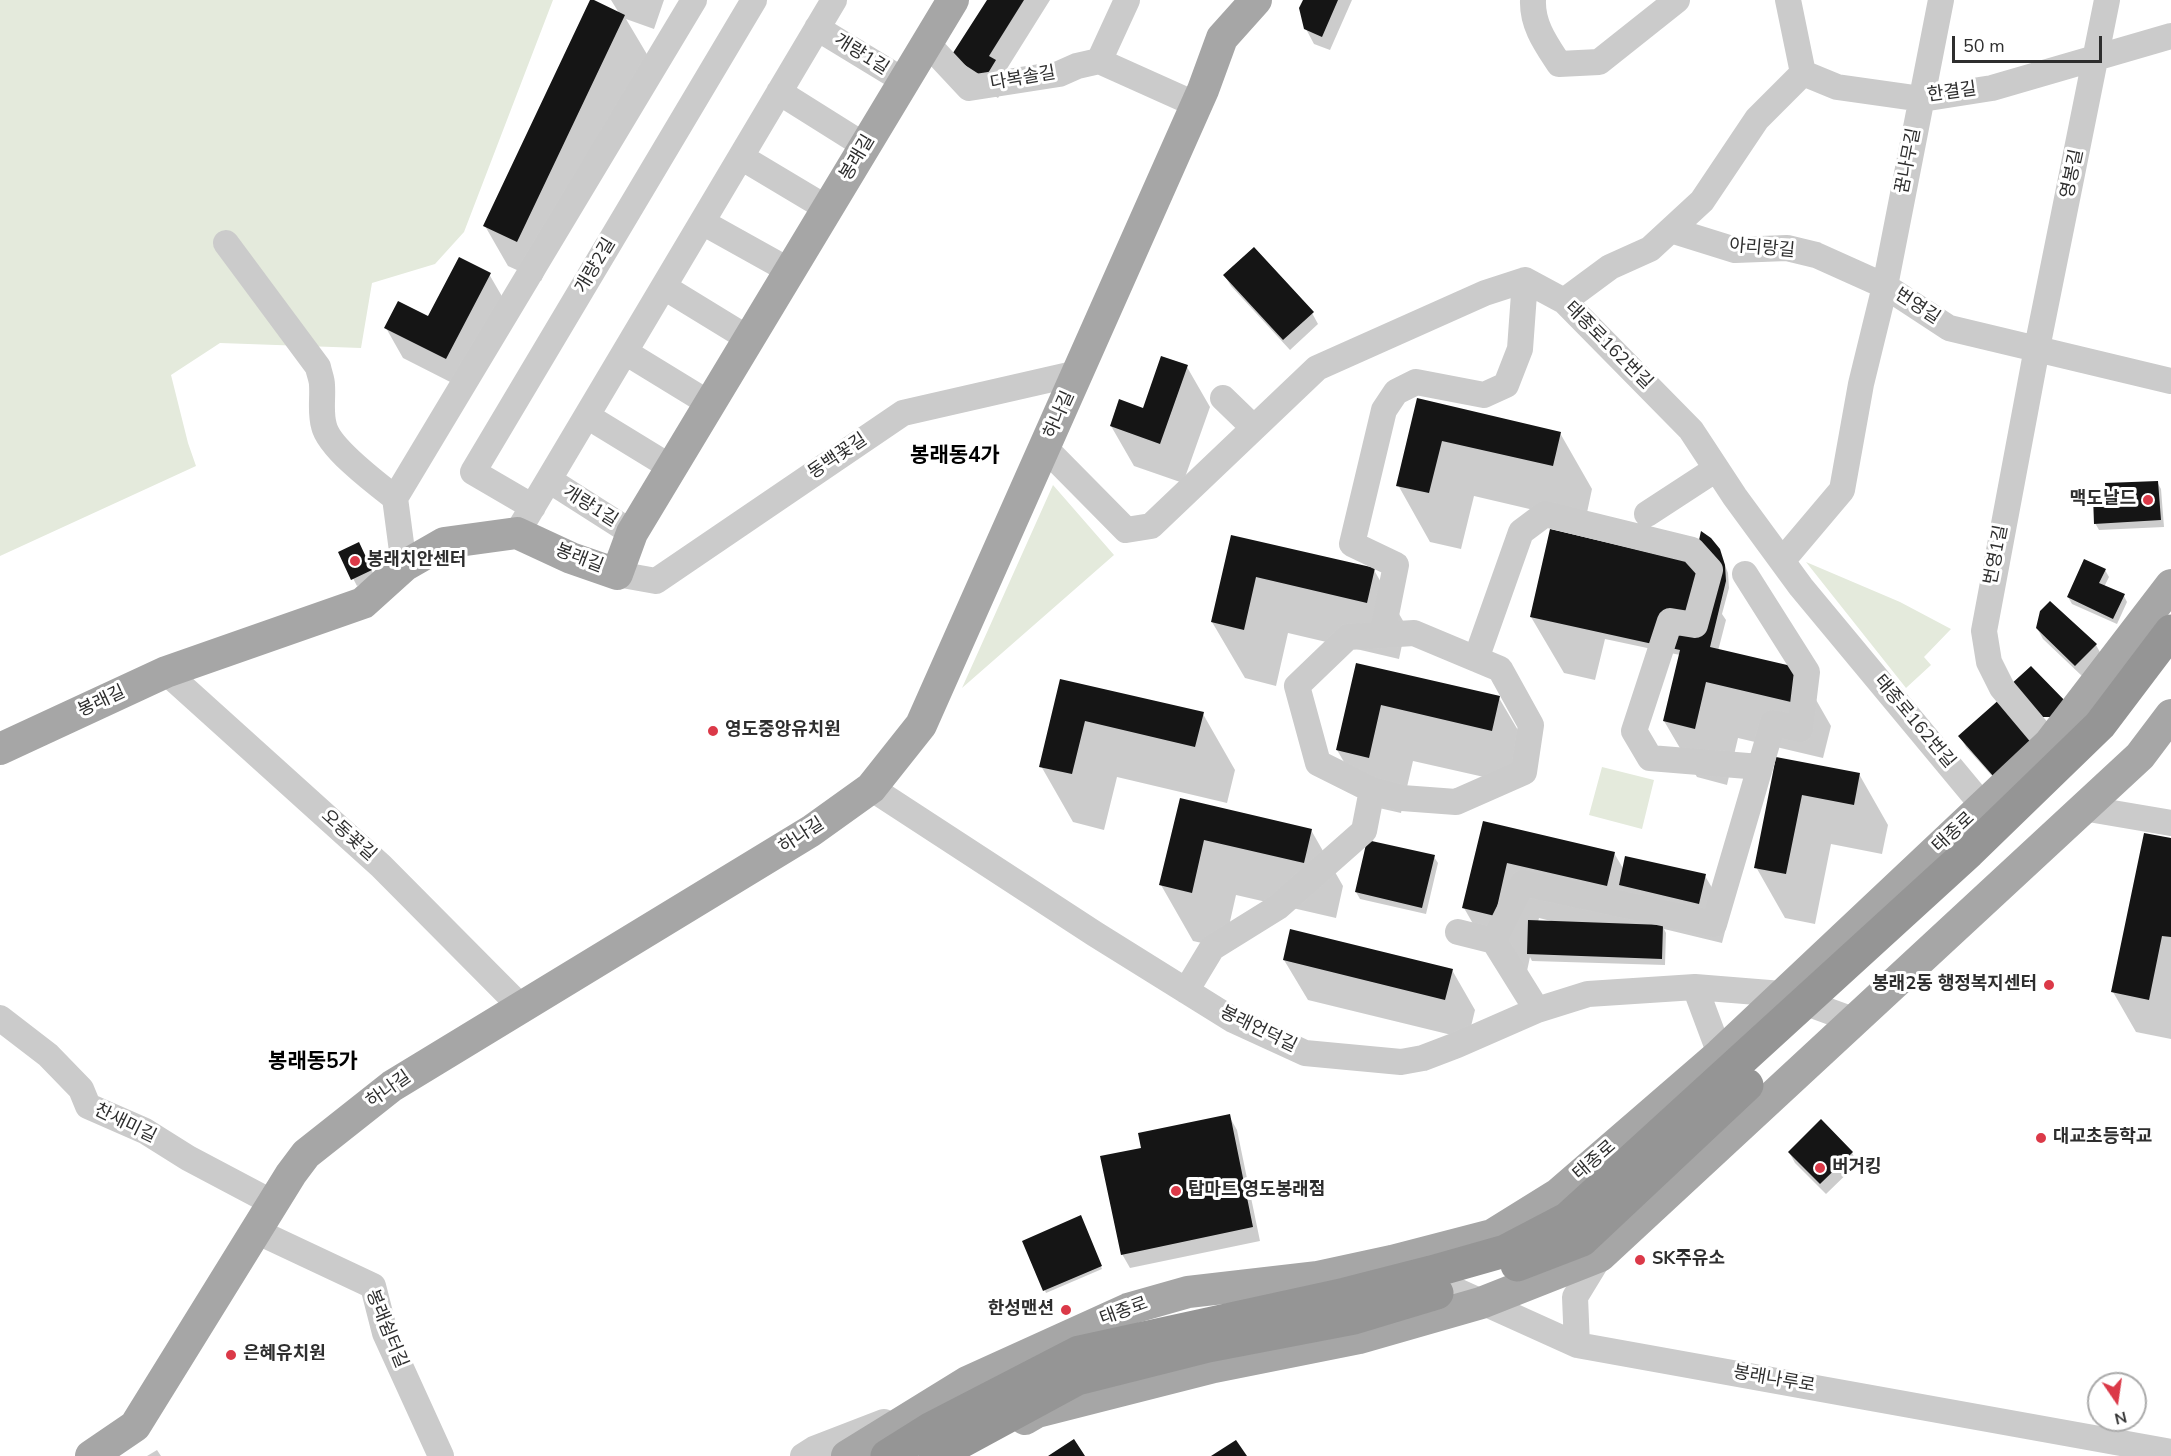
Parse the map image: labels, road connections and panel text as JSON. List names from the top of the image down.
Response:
{
  "streets": {
    "main road": ["봉래길", "하나길", "태종로"],
    "street": [
      "개량1길",
      "다복솔길",
      "한결길",
      "꿈나무길",
      "영봉길",
      "아리랑길",
      "개량2길",
      "번영길",
      "태종로162번길",
      "동백꽃길",
      "번영1길",
      "오동꽃길",
      "봉래언덕길",
      "찬새미길",
      "봉래쉼터길",
      "봉래나루로"
    ]
  },
  "crossings": [
    ["개량1길", "봉래길"],
    ["개량1길", "개량2길"],
    ["다복솔길", "봉래길"],
    ["한결길", "꿈나무길"],
    ["한결길", "영봉길"],
    ["봉래길", "개량2길"],
    ["봉래길", "동백꽃길"],
    ["봉래길", "오동꽃길"],
    ["꿈나무길", "아리랑길"],
    ["꿈나무길", "번영길"],
    ["영봉길", "번영길"],
    ["영봉길", "번영1길"],
    ["아리랑길", "번영길"],
    ["번영길", "태종로162번길"],
    ["번영길", "번영1길"],
    ["태종로162번길", "태종로"],
    ["하나길", "동백꽃길"],
    ["하나길", "오동꽃길"],
    ["하나길", "봉래언덕길"],
    ["하나길", "찬새미길"],
    ["하나길", "봉래쉼터길"],
    ["번영1길", "태종로"],
    ["태종로", "봉래언덕길"],
    ["태종로", "봉래나루로"]
  ],
  "districts": ["봉래동4가", "봉래동5가"],
  "places": [
    "맥도날드",
    "봉래치안센터",
    "영도중앙유치원",
    "봉래2동 행정복지센터",
    "대교초등학교",
    "버거킹",
    "탑마트 영도봉래점",
    "SK주유소",
    "한성맨션",
    "은혜유치원"
  ],
  "scale_bar": "50 m",
  "north": "bottom"
}
